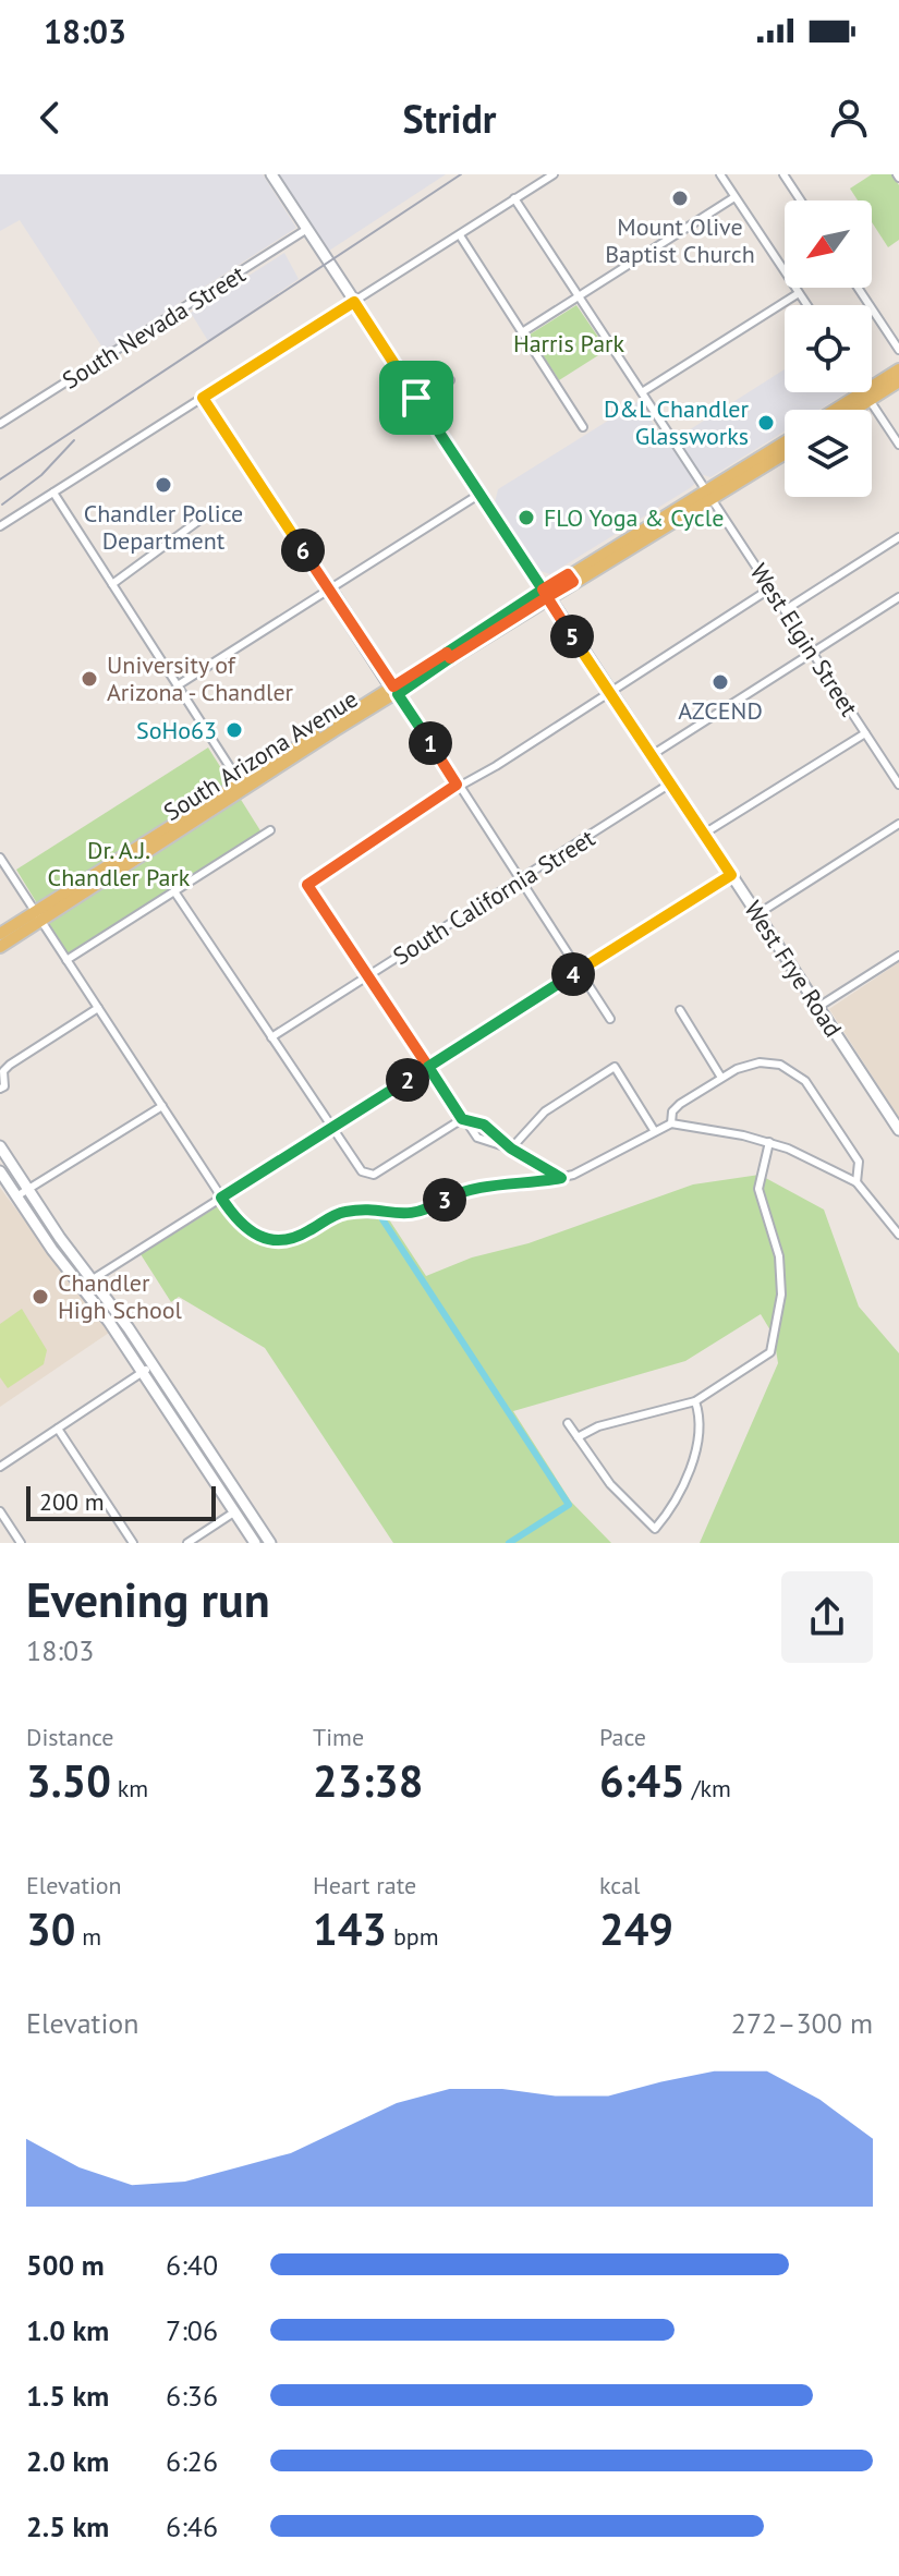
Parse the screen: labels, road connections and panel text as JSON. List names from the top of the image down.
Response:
{
  "streets": {
    "main road": ["South Arizona Avenue"],
    "street": [
      "South Nevada Street",
      "West Elgin Street",
      "South California Street",
      "West Frye Road"
    ]
  },
  "crossings": [
    ["South Nevada Street", "West Frye Road"],
    ["West Elgin Street", "South Arizona Avenue"],
    ["South Arizona Avenue", "West Frye Road"],
    ["South California Street", "West Frye Road"]
  ],
  "parks": ["Harris Park", "Dr. A.J. Chandler Park"],
  "places": [
    "Mount Olive Baptist Church",
    "D&L Chandler Glassworks",
    "Chandler Police Department",
    "FLO Yoga & Cycle",
    "University of Arizona - Chandler",
    "AZCEND",
    "SoHo63",
    "Chandler High School"
  ],
  "scale_bar": "200 m",
  "north": "bottom left",
  "page": {
    "status": "18:03",
    "header": "Stridr",
    "pins": [
      "6",
      "5",
      "1",
      "4",
      "2",
      "3"
    ],
    "scale": "200 m",
    "heading": ["Evening run", "18:03"],
    "stats": [
      ["Distance", "3.50 km"],
      ["Time", "23:38"],
      ["Pace", "6:45 /km"],
      ["Elevation", "30 m"],
      ["Heart rate", "143 bpm"],
      ["kcal", "249"]
    ],
    "chart": ["Elevation", "272–300 m"],
    "list": [
      {
        "name": "500 m",
        "note": "6:40"
      },
      {
        "name": "1.0 km",
        "note": "7:06"
      },
      {
        "name": "1.5 km",
        "note": "6:36"
      },
      {
        "name": "2.0 km",
        "note": "6:26"
      },
      {
        "name": "2.5 km",
        "note": "6:46"
      }
    ]
  }
}
